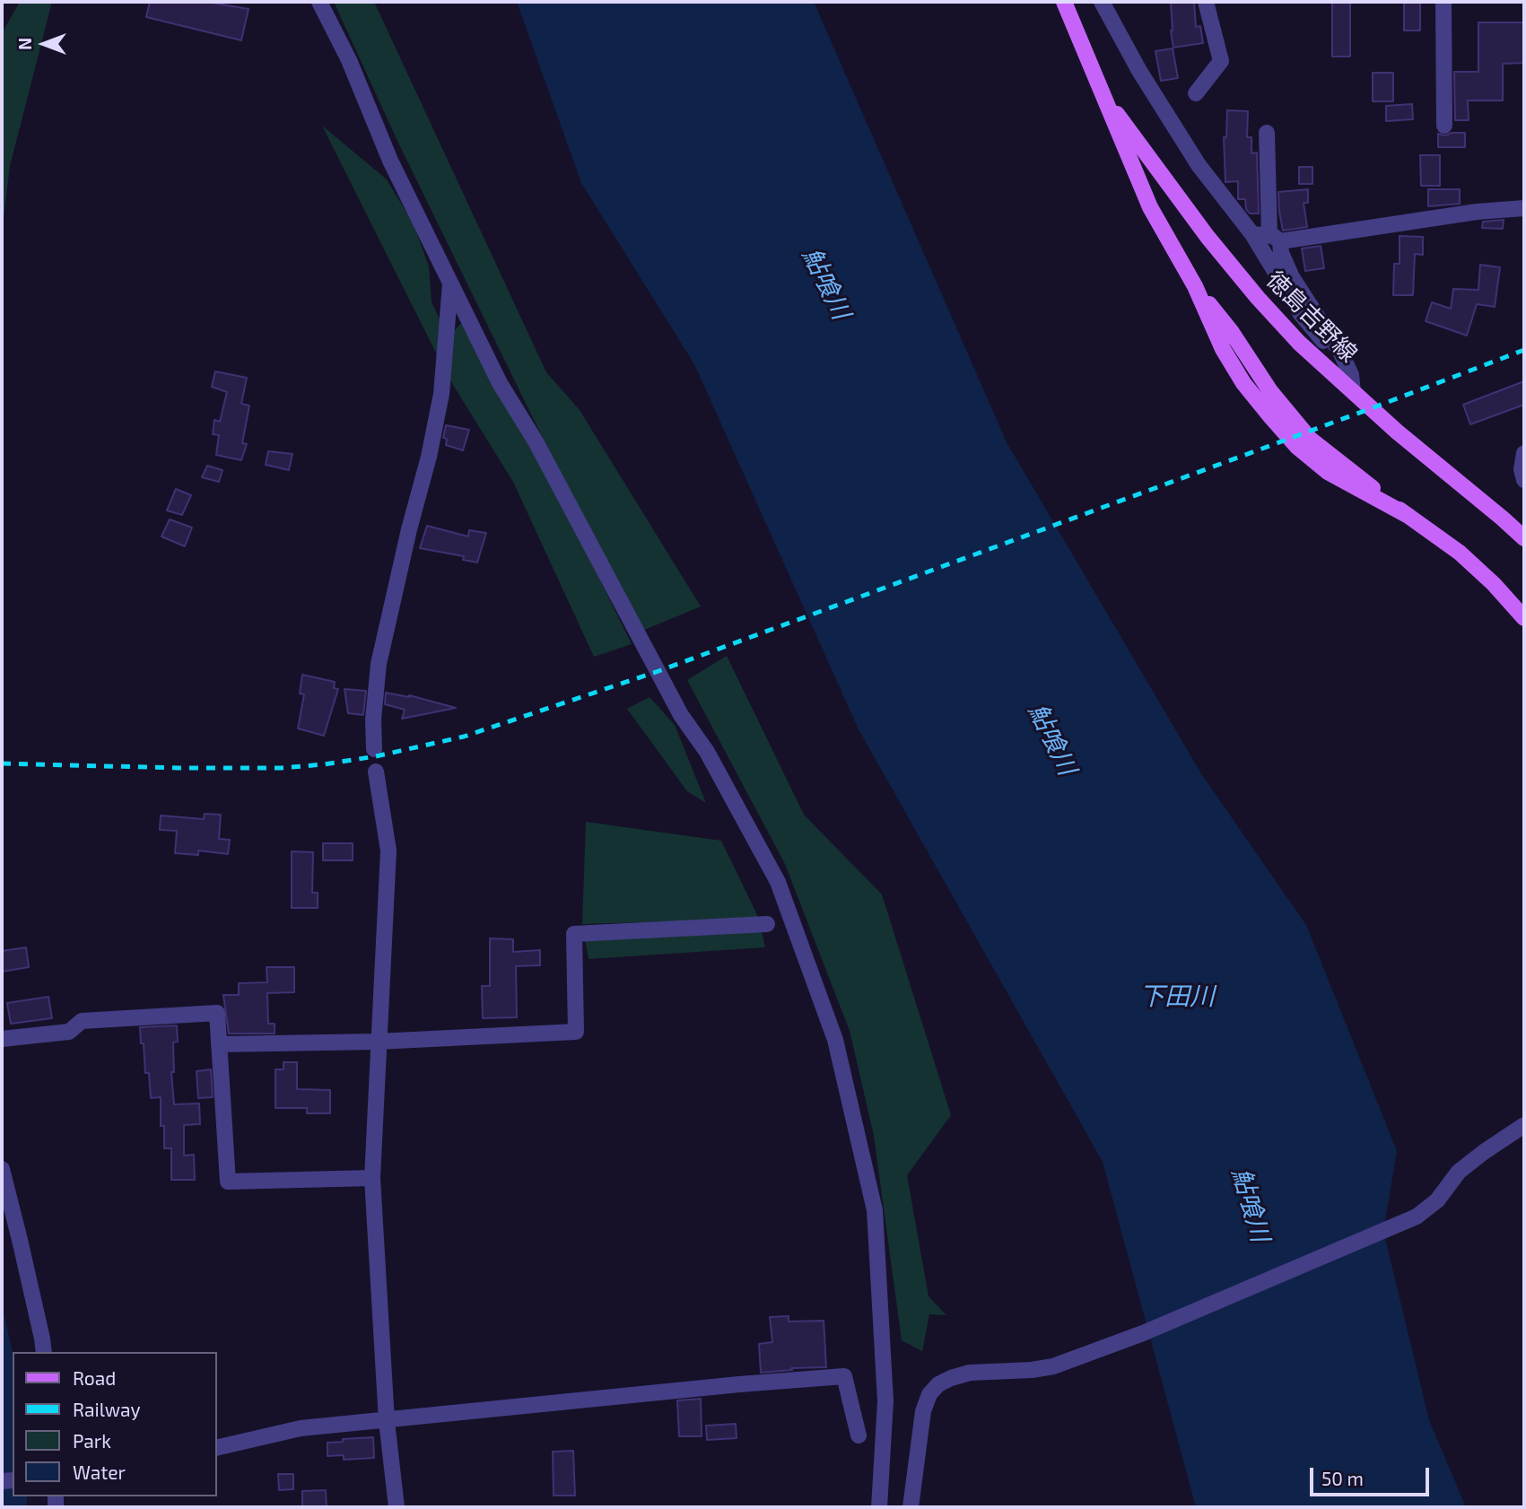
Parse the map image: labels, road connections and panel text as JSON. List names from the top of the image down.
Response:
{
  "streets": {
    "main road": ["徳島吉野線"]
  },
  "water": ["鮎喰川", "下田川"],
  "legend": [
    "Road",
    "Railway",
    "Park",
    "Water"
  ],
  "scale_bar": "50 m",
  "north": "left"
}
